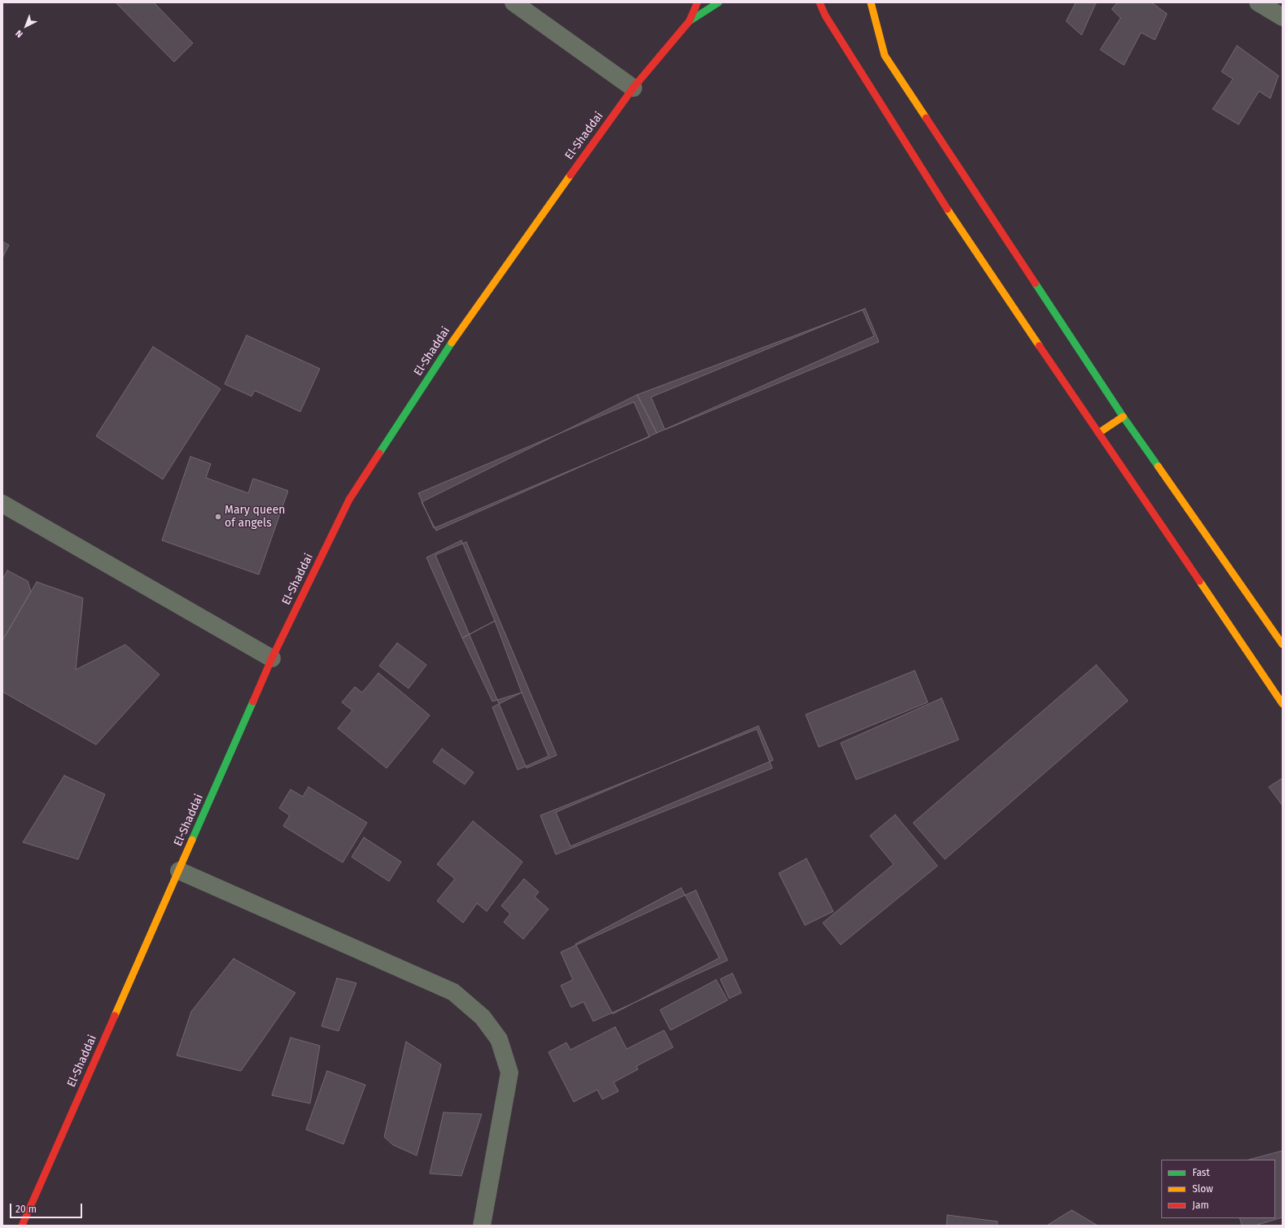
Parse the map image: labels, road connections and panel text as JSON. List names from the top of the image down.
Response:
{
  "streets": {
    "street": ["El-Shaddai"]
  },
  "places": ["Mary queen of angels"],
  "legend": ["Fast", "Slow", "Jam"],
  "scale_bar": "20 m",
  "north": "bottom left"
}
